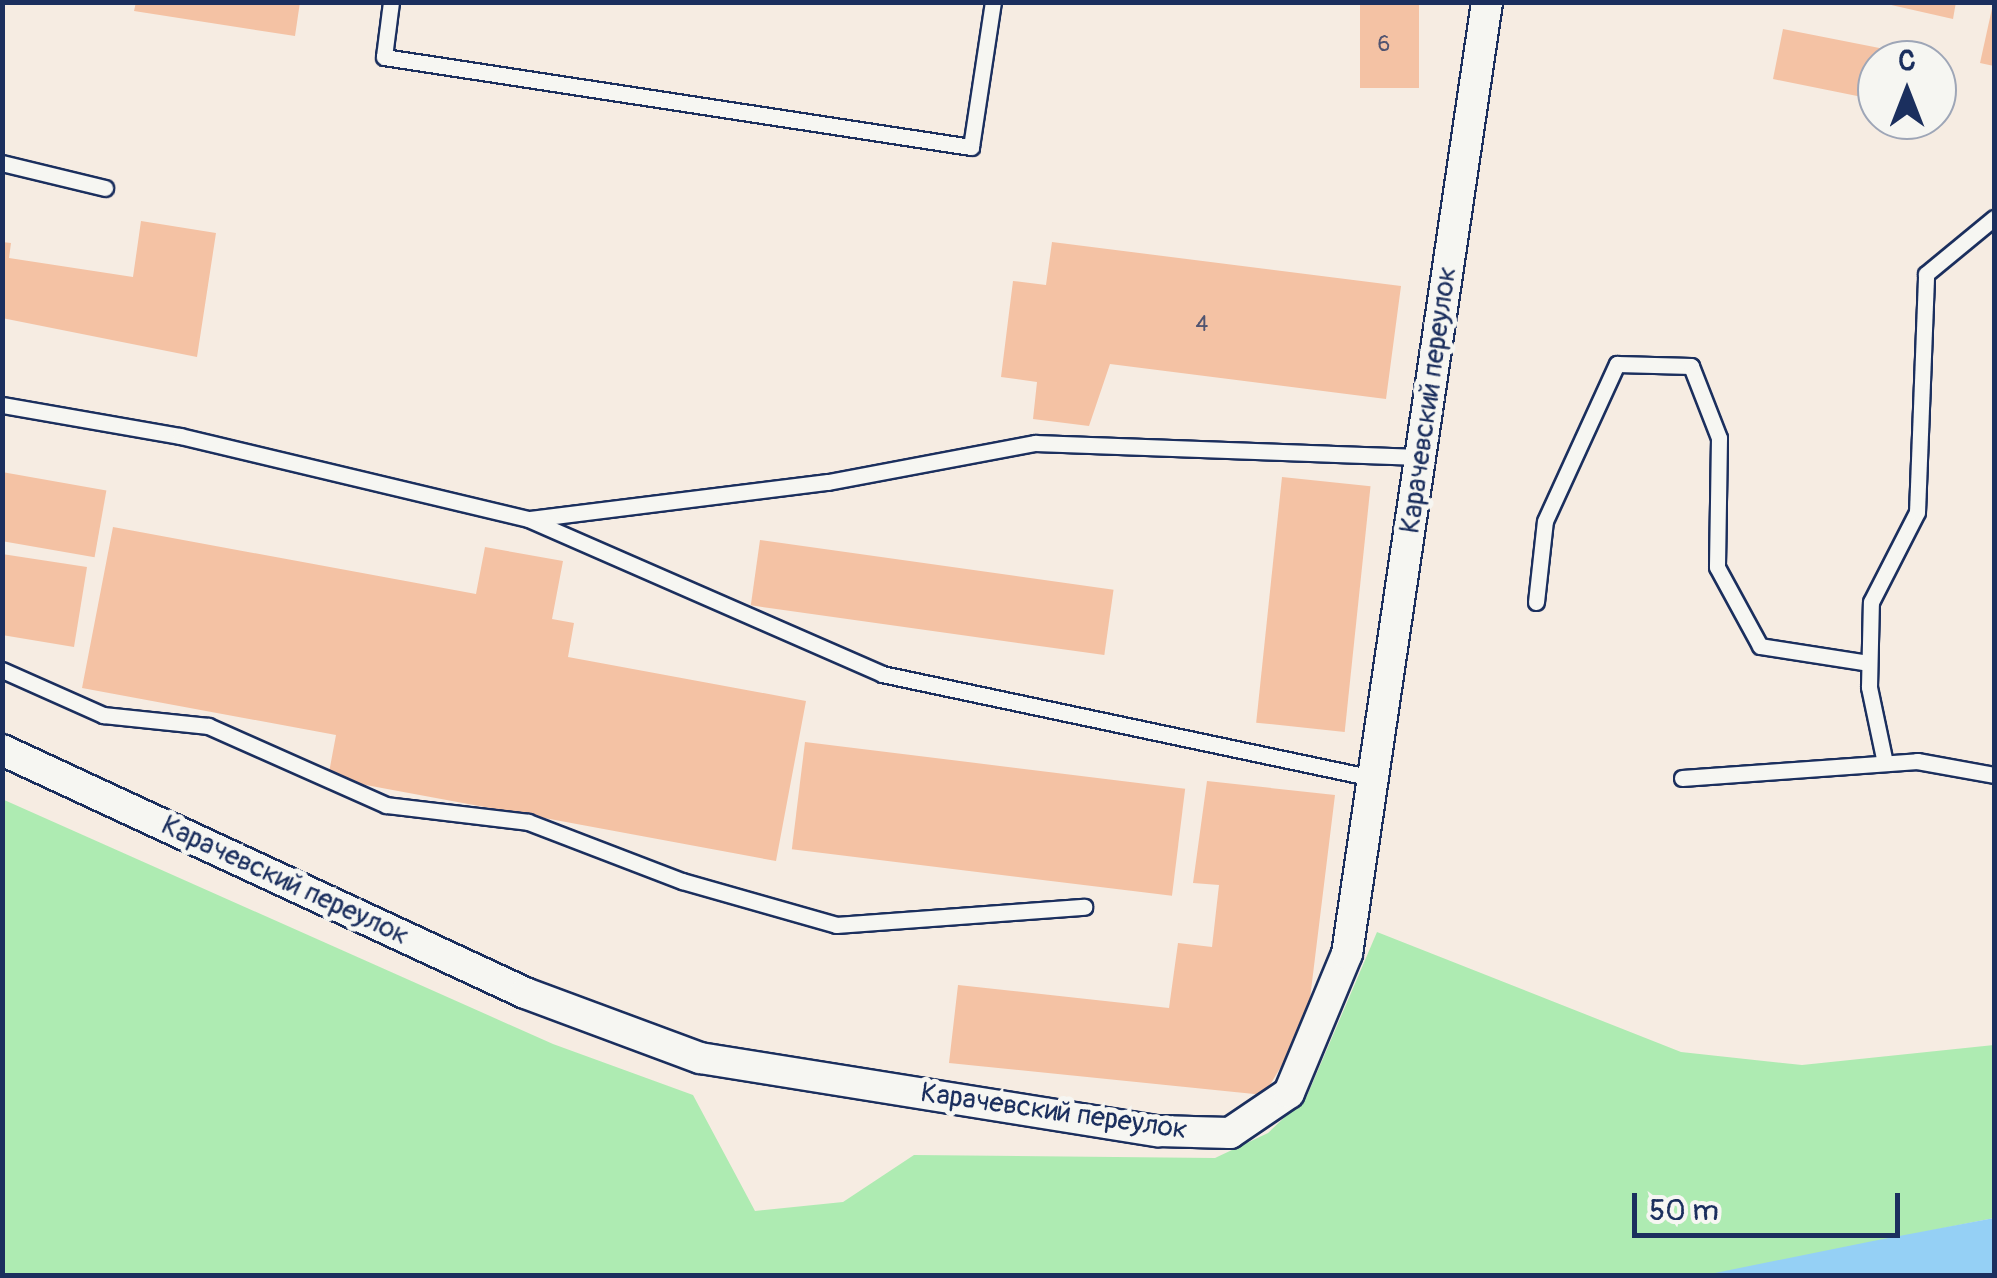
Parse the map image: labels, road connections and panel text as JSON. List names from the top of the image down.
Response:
{
  "streets": {
    "street": ["Карачевский переулок"]
  },
  "house_numbers": ["6", "4"],
  "scale_bar": "50 m",
  "north": "top"
}
